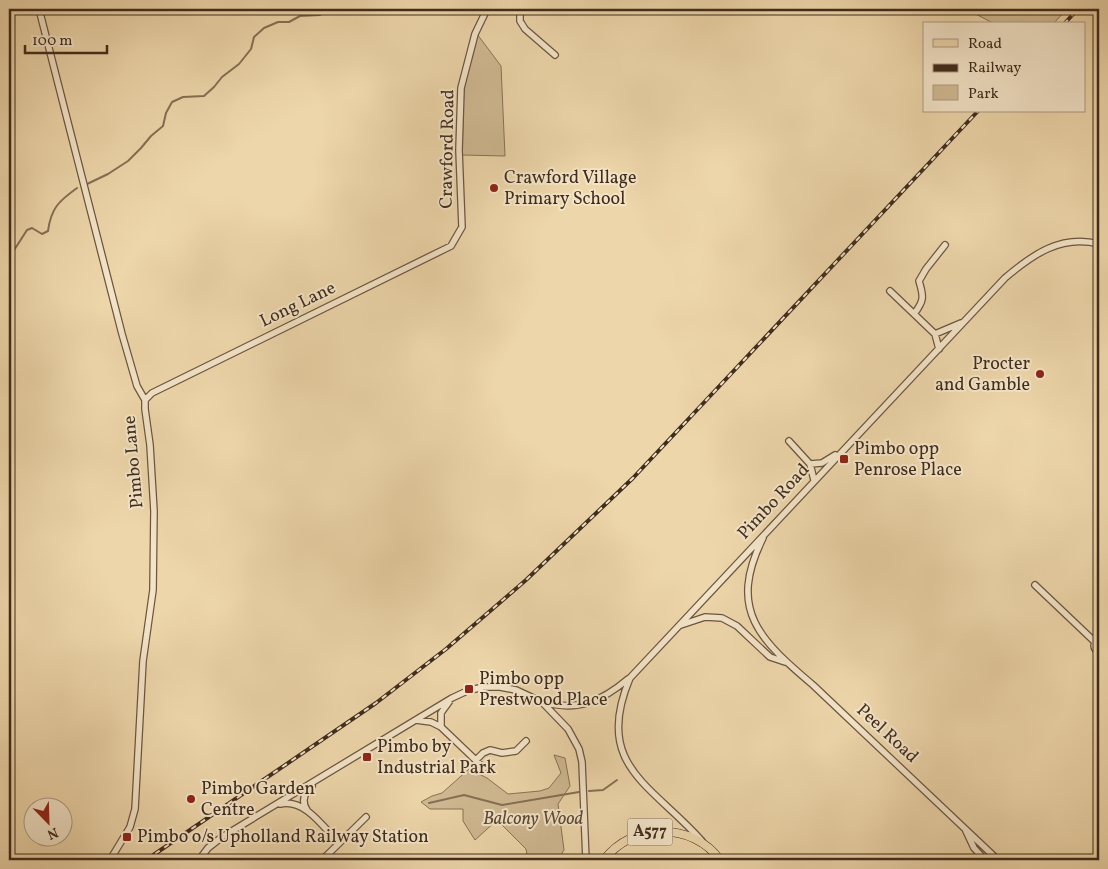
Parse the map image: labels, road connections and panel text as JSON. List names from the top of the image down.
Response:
{
  "streets": {
    "main road": ["A577"],
    "street": [
      "Crawford Road",
      "Long Lane",
      "Pimbo Lane",
      "Pimbo Road",
      "Peel Road"
    ]
  },
  "crossings": [
    ["Crawford Road", "Long Lane"],
    ["Long Lane", "Pimbo Lane"],
    ["Pimbo Road", "Peel Road"],
    ["Pimbo Road", "A577"]
  ],
  "parks": ["Balcony Wood"],
  "places": {
    "other": ["Crawford Village Primary School", "Procter and Gamble", "Pimbo Garden Centre"],
    "transit": [
      "Pimbo opp Penrose Place",
      "Pimbo opp Prestwood Place",
      "Pimbo by Industrial Park",
      "Pimbo o/s Upholland Railway Station"
    ]
  },
  "legend": ["Road", "Railway", "Park"],
  "scale_bar": "100 m",
  "north": "bottom right"
}
